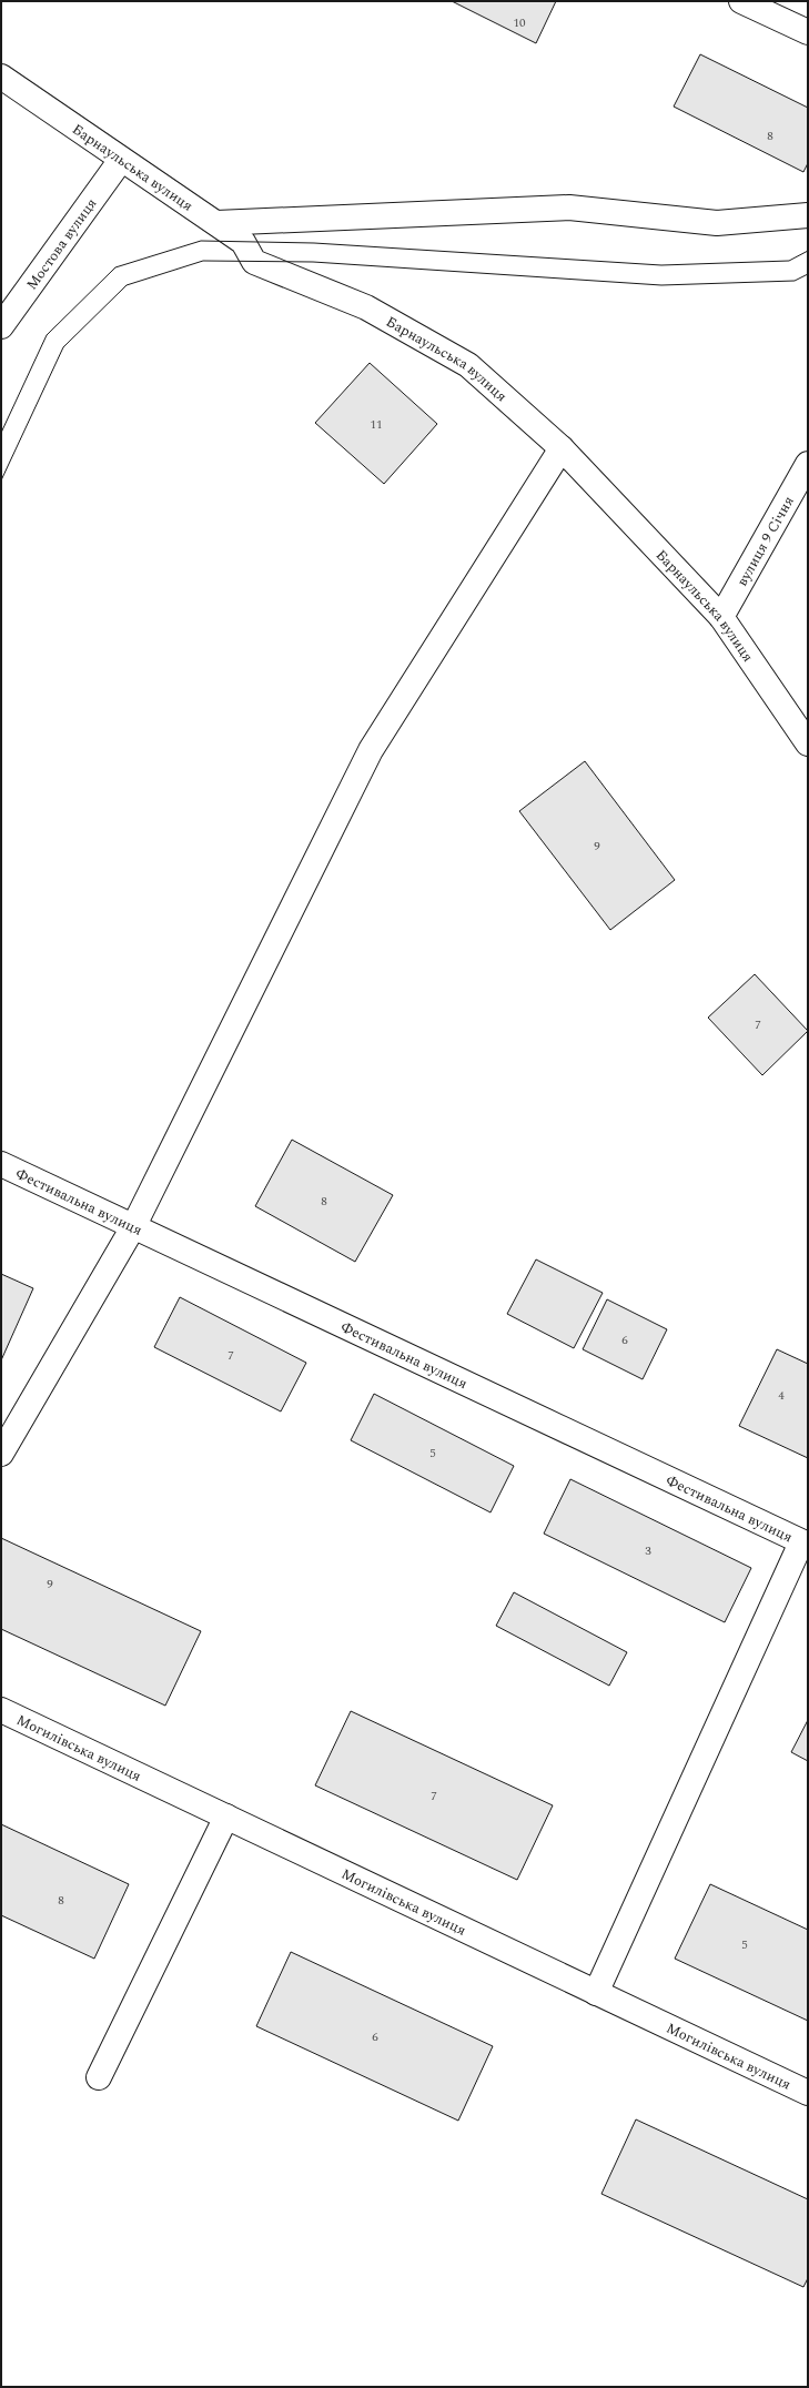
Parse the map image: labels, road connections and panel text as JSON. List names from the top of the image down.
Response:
{
  "streets": {
    "street": [
      "Барнаульська вулиця",
      "Мостова вулиця",
      "вулиця 9 Січня",
      "Фестивальна вулиця",
      "Могилівська вулиця"
    ]
  },
  "crossings": [
    ["Барнаульська вулиця", "Мостова вулиця"],
    ["Барнаульська вулиця", "вулиця 9 Січня"]
  ],
  "house_numbers": [
    "10",
    "8",
    "11",
    "9",
    "7",
    "8",
    "6",
    "7",
    "4",
    "5",
    "3",
    "9",
    "7",
    "8",
    "5",
    "6"
  ]
}
